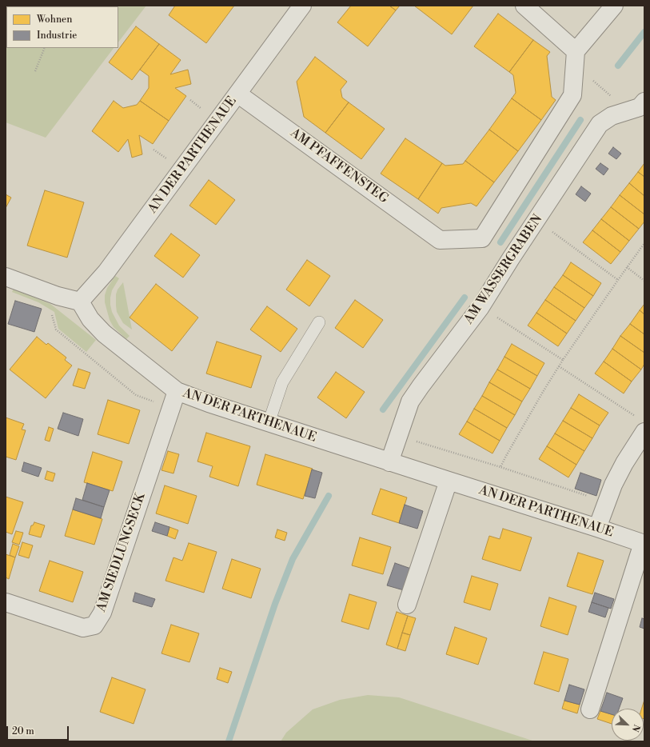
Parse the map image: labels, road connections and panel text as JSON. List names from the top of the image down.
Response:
{
  "streets": {
    "street": [
      "AN DER PARTHENAUE",
      "AM PFAFFENSTEG",
      "AM WASSERGRABEN",
      "AM SIEDLUNGSECK"
    ]
  },
  "crossings": [
    ["AN DER PARTHENAUE", "AM PFAFFENSTEG"],
    ["AN DER PARTHENAUE", "AM WASSERGRABEN"],
    ["AN DER PARTHENAUE", "AM SIEDLUNGSECK"]
  ],
  "legend": ["Wohnen", "Industrie"],
  "scale_bar": "20 m",
  "north": "bottom right"
}
